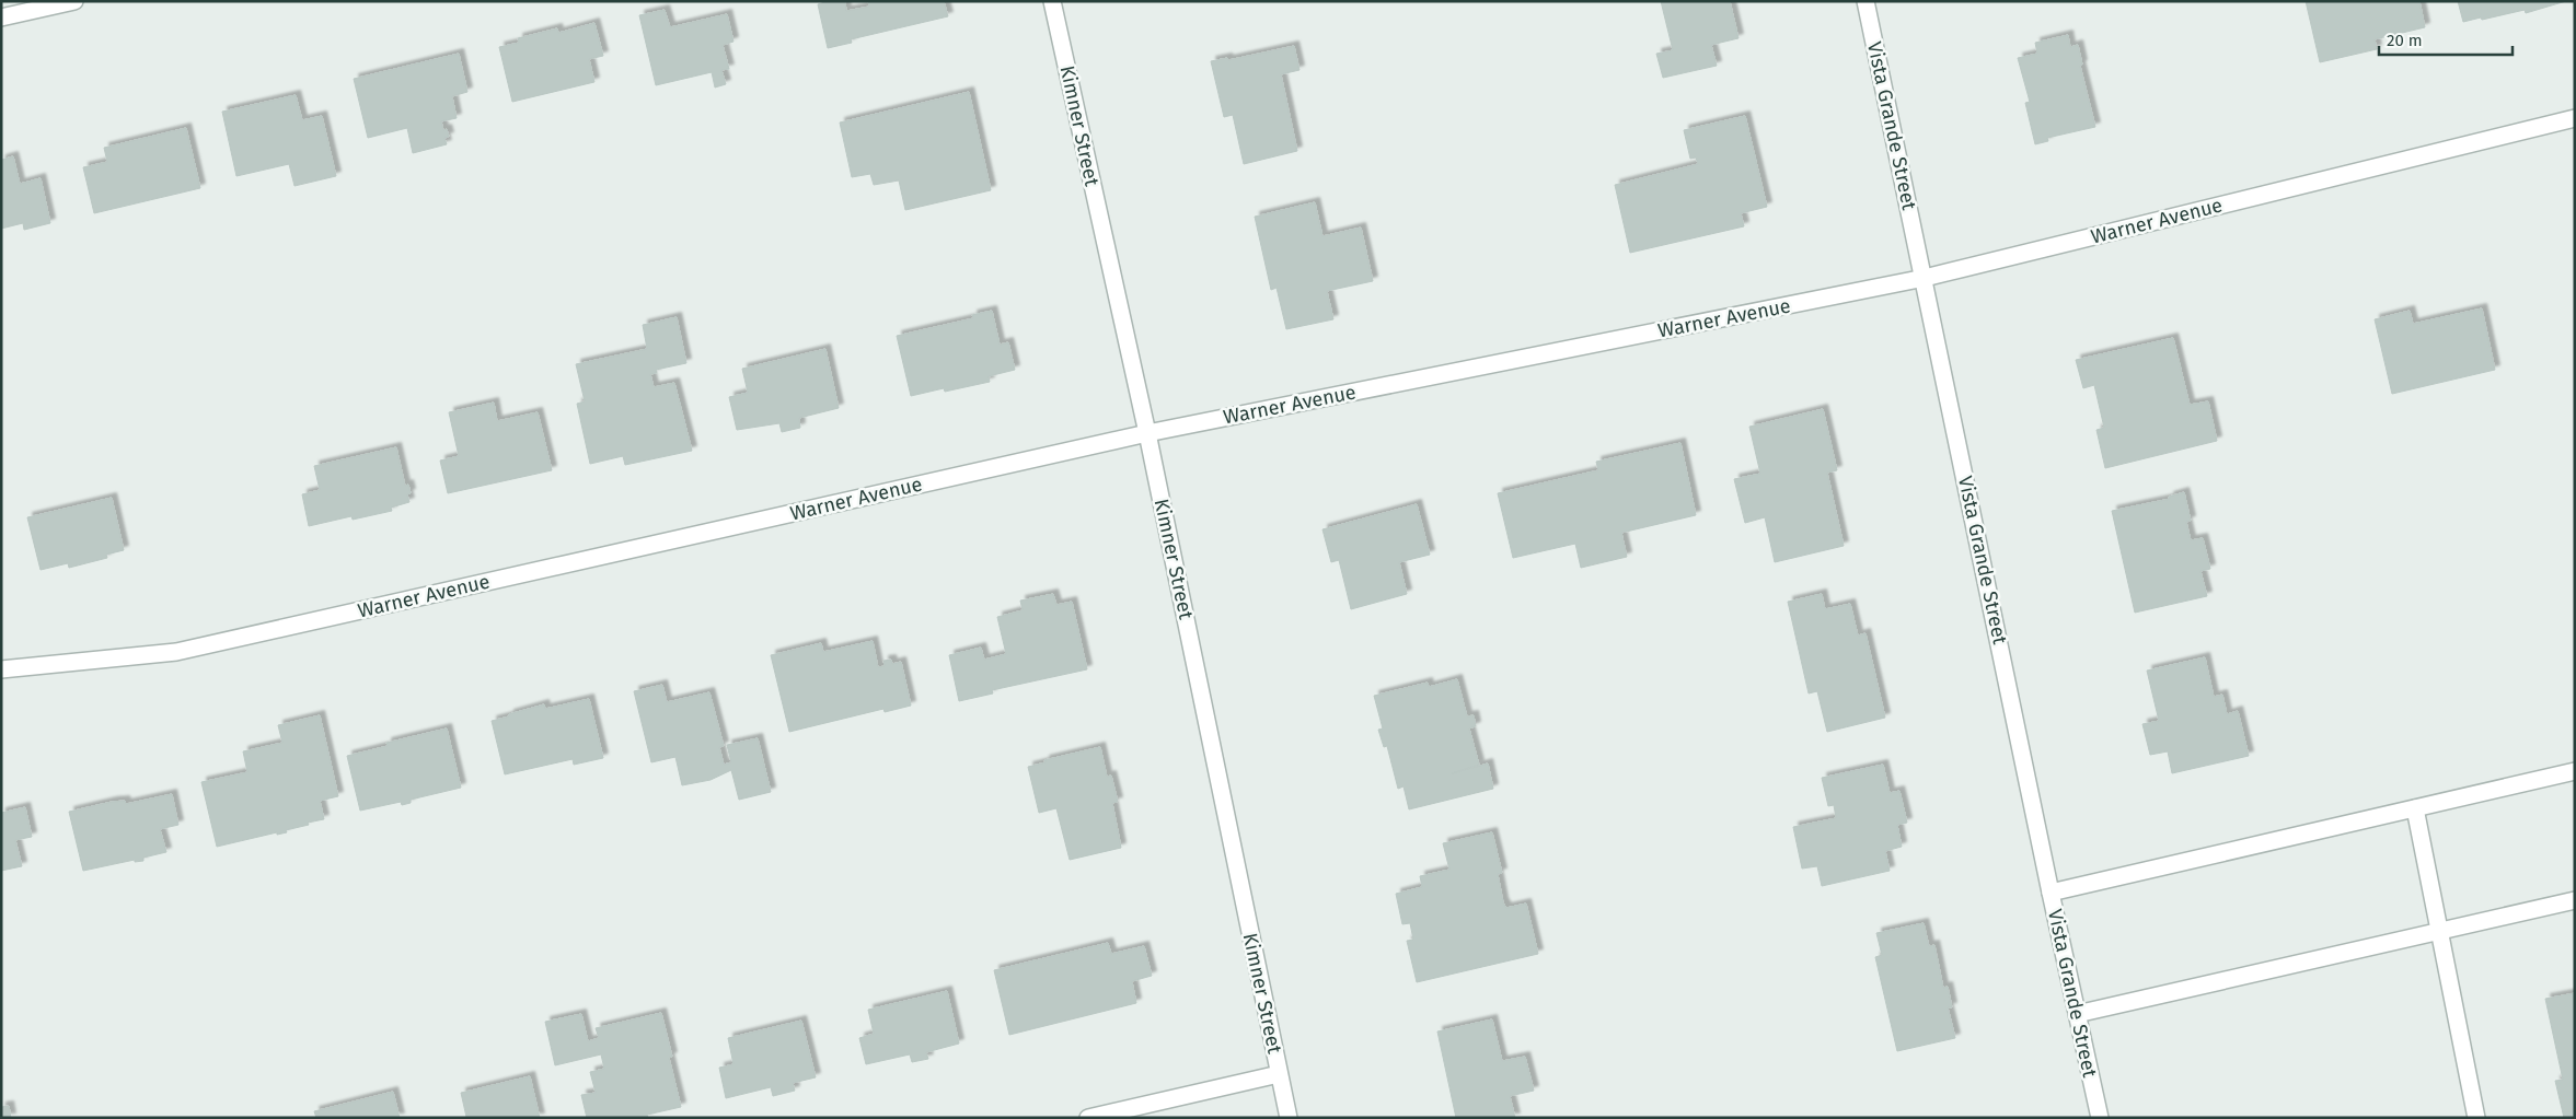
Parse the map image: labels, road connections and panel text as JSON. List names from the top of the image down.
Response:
{
  "streets": {
    "street": ["Kimner Street", "Vista Grande Street", "Warner Avenue"]
  },
  "crossings": [
    ["Kimner Street", "Warner Avenue"],
    ["Vista Grande Street", "Warner Avenue"]
  ],
  "scale_bar": "20 m"
}
